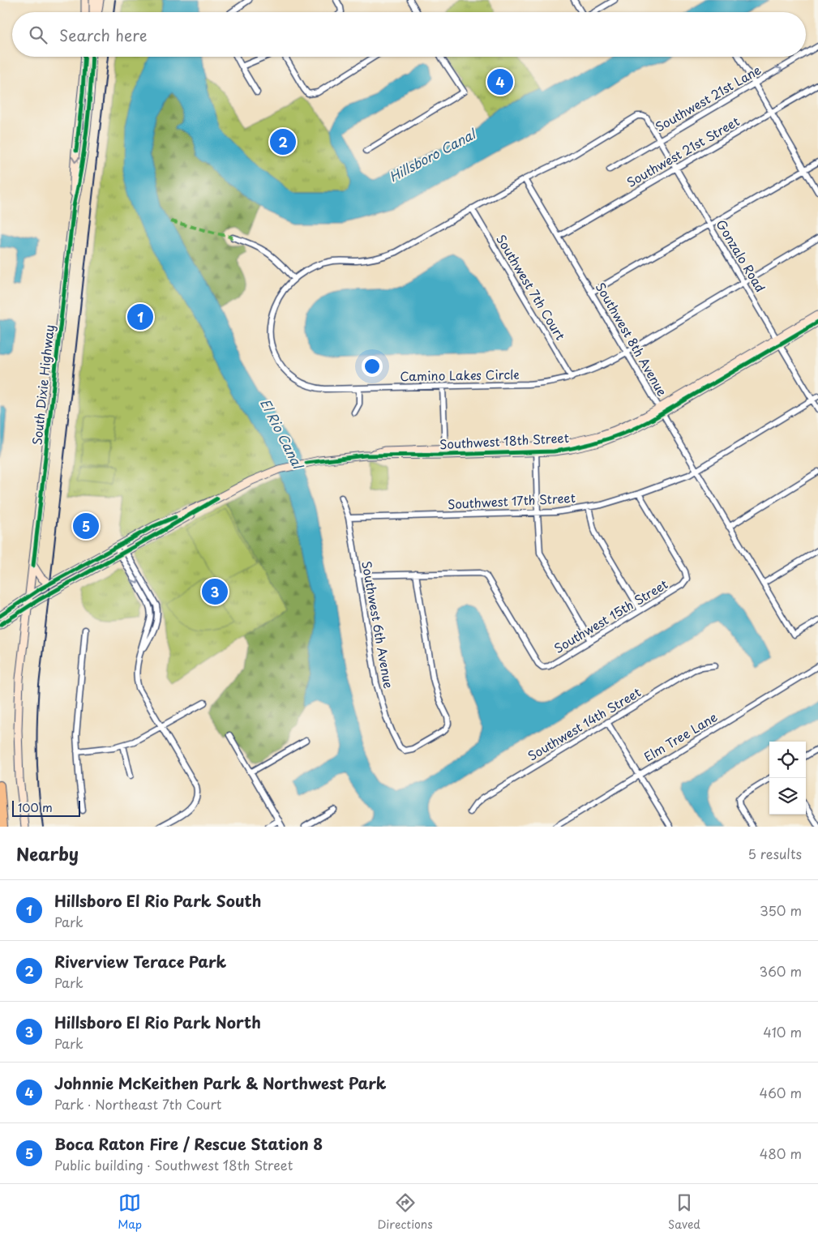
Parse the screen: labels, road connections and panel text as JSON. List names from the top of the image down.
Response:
{
  "streets": {
    "main road": ["South Dixie Highway", "Southwest 18th Street"],
    "street": [
      "Southwest 21st Lane",
      "Southwest 21st Street",
      "Gonzalo Road",
      "Southwest 7th Court",
      "Southwest 8th Avenue",
      "Camino Lakes Circle",
      "Southwest 17th Street",
      "Southwest 15th Street",
      "Southwest 6th Avenue",
      "Southwest 14th Street",
      "Elm Tree Lane"
    ]
  },
  "crossings": [
    ["Southwest 21st Lane", "Gonzalo Road"],
    ["Southwest 21st Street", "Gonzalo Road"],
    ["Southwest 21st Street", "Southwest 8th Avenue"],
    ["Gonzalo Road", "Camino Lakes Circle"],
    ["Gonzalo Road", "Southwest 18th Street"],
    ["Gonzalo Road", "Southwest 17th Street"],
    ["Southwest 7th Court", "Camino Lakes Circle"],
    ["Southwest 8th Avenue", "Camino Lakes Circle"],
    ["Southwest 8th Avenue", "Southwest 18th Street"],
    ["Southwest 8th Avenue", "Southwest 17th Street"],
    ["South Dixie Highway", "Southwest 18th Street"],
    ["Southwest 17th Street", "Southwest 15th Street"],
    ["Southwest 17th Street", "Southwest 6th Avenue"],
    ["Southwest 15th Street", "Southwest 6th Avenue"]
  ],
  "water": ["Hillsboro Canal", "El Rio Canal"],
  "scale_bar": "100 m",
  "page": {
    "search": "Search here",
    "pins": [
      "4",
      "2",
      "1",
      "5",
      "3"
    ],
    "scale": "100 m",
    "heading": ["Nearby", "5 results"],
    "list": [
      {
        "mark": "1",
        "name": "Hillsboro El Rio Park South",
        "note": "Park",
        "value": "350 m"
      },
      {
        "mark": "2",
        "name": "Riverview Terace Park",
        "note": "Park",
        "value": "360 m"
      },
      {
        "mark": "3",
        "name": "Hillsboro El Rio Park North",
        "note": "Park",
        "value": "410 m"
      },
      {
        "mark": "4",
        "name": "Johnnie McKeithen Park & Northwest Park",
        "note": "Park · Northeast 7th Court",
        "value": "460 m"
      },
      {
        "mark": "5",
        "name": "Boca Raton Fire / Rescue Station 8",
        "note": "Public building · Southwest 18th Street",
        "value": "480 m"
      }
    ],
    "nav": ["Map", "Directions", "Saved"]
  }
}
